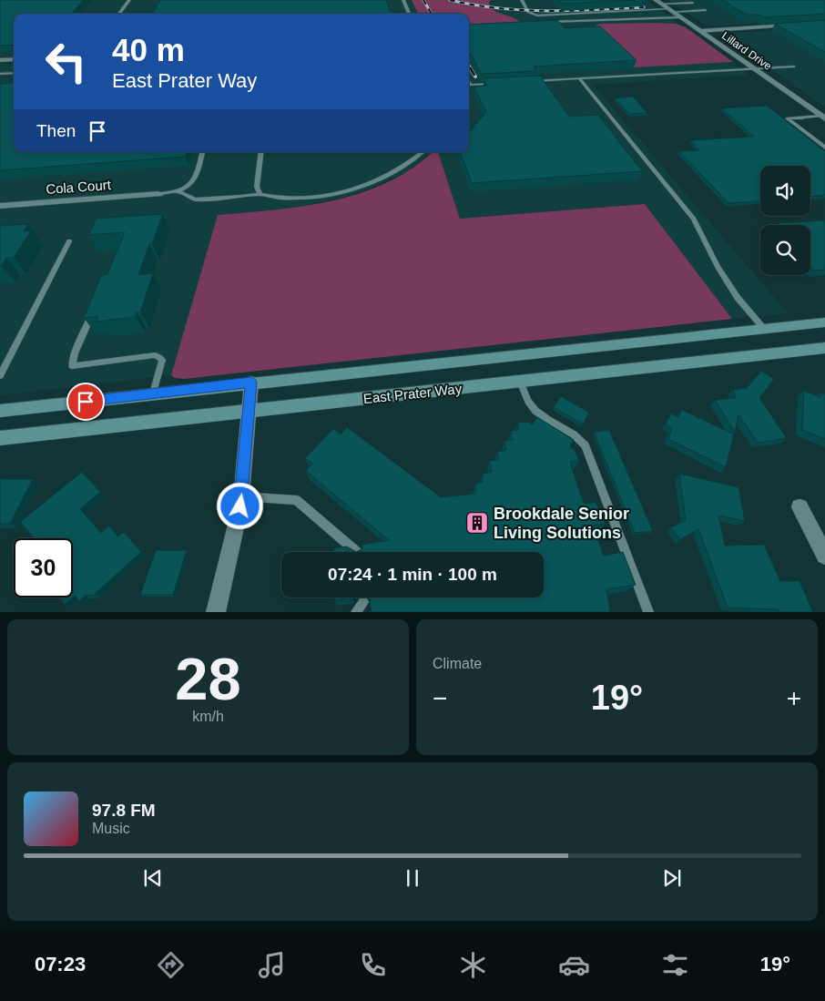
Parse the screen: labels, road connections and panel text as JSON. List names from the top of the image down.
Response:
{
  "streets": {
    "main road": ["East Prater Way"],
    "street": ["Lillard Drive", "Cola Court"]
  },
  "places": {
    "building": ["Brookdale Senior Living Solutions"]
  },
  "page": {
    "turn": ["40 m", "East Prater Way"],
    "then": "Then",
    "limit": "30",
    "trip": "07:24 · 1 min · 100 m",
    "tile": [
      ["28", "km/h"],
      "Climate"
    ],
    "heat": ["−", "19°", "+"],
    "song": ["97.8 FM", "Music"],
    "tabs": ["07:23", "19°"]
  }
}
